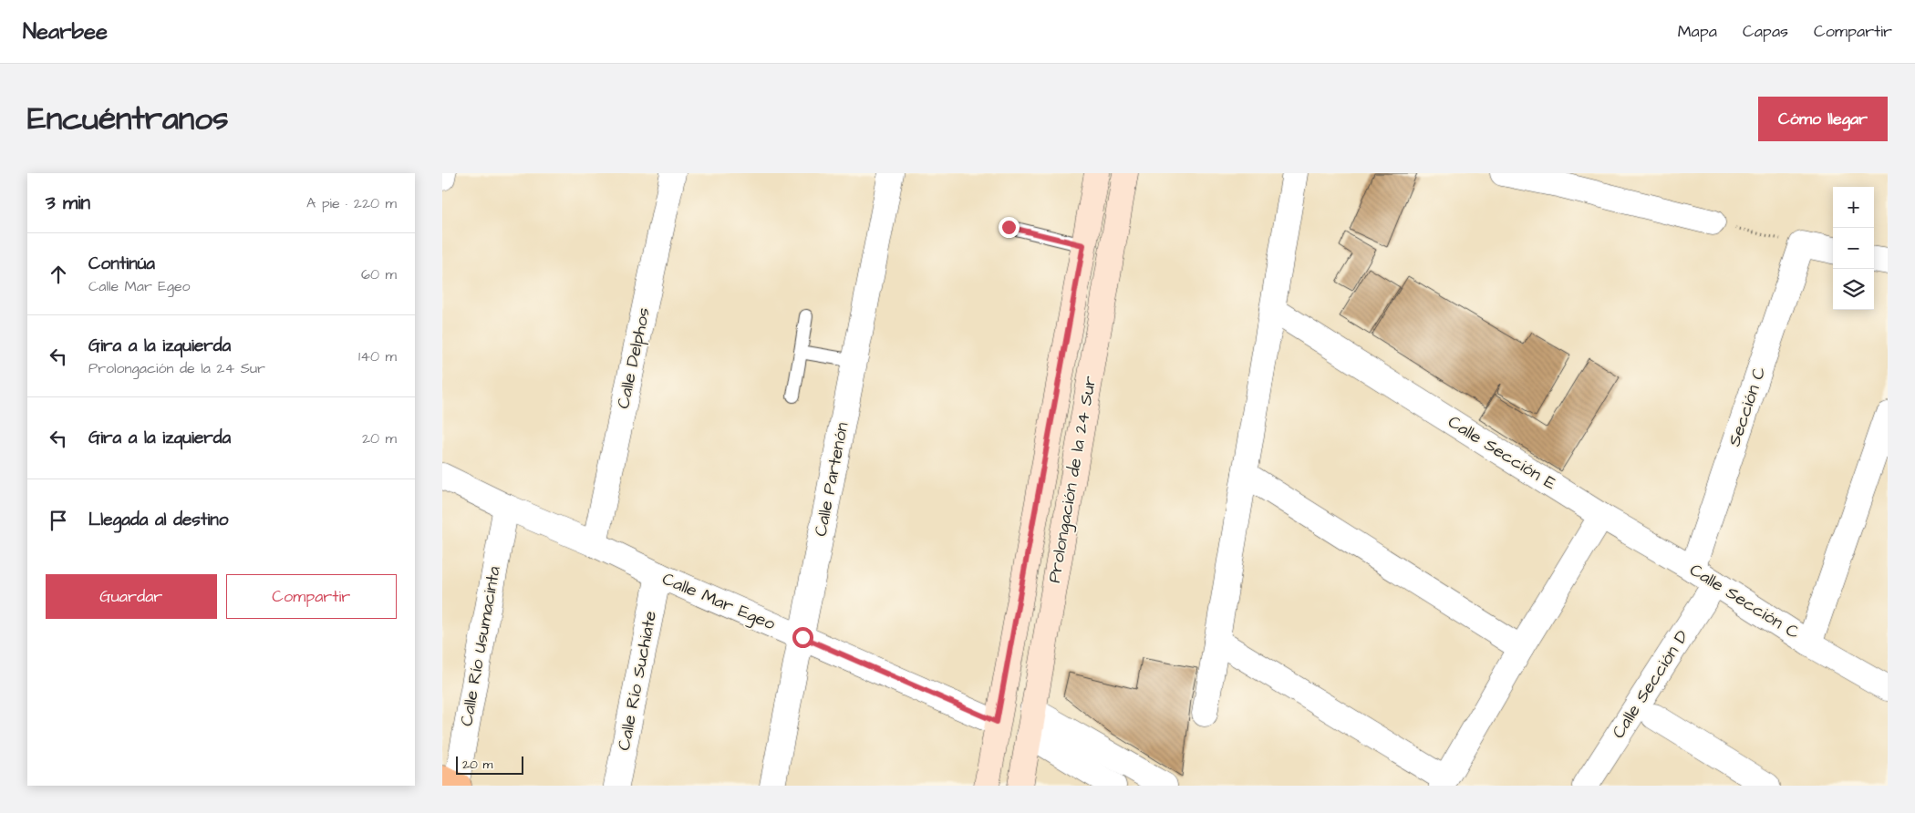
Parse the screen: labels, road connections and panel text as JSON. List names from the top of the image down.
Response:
{
  "streets": {
    "main road": ["Prolongación de la 24 Sur"],
    "street": [
      "Calle Delphos",
      "Sección C",
      "Calle Sección E",
      "Calle Partenón",
      "Calle Mar Egeo",
      "Calle Sección C",
      "Calle Río Usumacinta",
      "Calle Río Suchiate",
      "Calle Sección D"
    ]
  },
  "crossings": [
    ["Calle Delphos", "Calle Mar Egeo"],
    ["Sección C", "Calle Sección C"],
    ["Calle Sección E", "Calle Sección C"],
    ["Calle Partenón", "Calle Mar Egeo"],
    ["Prolongación de la 24 Sur", "Calle Mar Egeo"],
    ["Calle Mar Egeo", "Calle Río Usumacinta"],
    ["Calle Mar Egeo", "Calle Río Suchiate"],
    ["Calle Sección C", "Calle Sección D"]
  ],
  "scale_bar": "20 m",
  "page": {
    "header": "Nearbee",
    "nav": ["Mapa", "Capas", "Compartir"],
    "title": "Encuéntranos",
    "buttons": [
      "Cómo llegar",
      ["Guardar", "Compartir"]
    ],
    "heading": ["3 min", "A pie · 220 m"],
    "map_buttons": ["+", "−"],
    "list": [
      ["Continúa", "Calle Mar Egeo", "60 m"],
      ["Gira a la izquierda", "Prolongación de la 24 Sur", "140 m"],
      ["Gira a la izquierda", "20 m"],
      "Llegada al destino"
    ],
    "scale": "20 m"
  }
}
